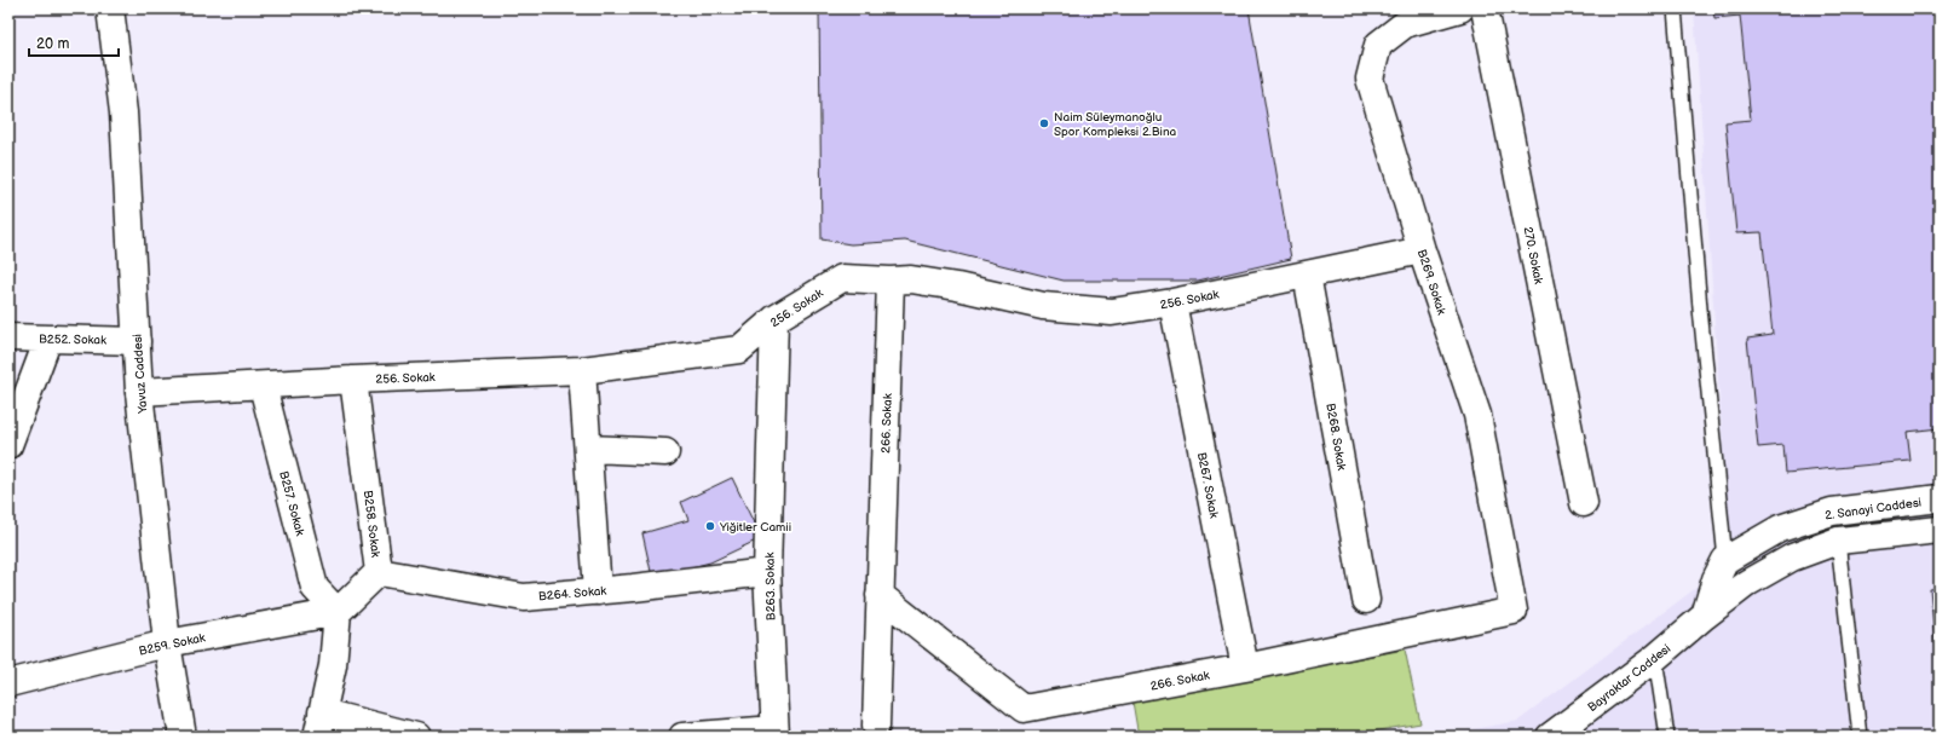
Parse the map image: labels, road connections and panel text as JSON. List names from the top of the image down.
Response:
{
  "streets": {
    "street": [
      "270. Sokak",
      "B269. Sokak",
      "256. Sokak",
      "B252. Sokak",
      "Yavuz Caddesi",
      "266. Sokak",
      "B268. Sokak",
      "B267. Sokak",
      "B257. Sokak",
      "2. Sanayi Caddesi",
      "B258. Sokak",
      "B263. Sokak",
      "B264. Sokak",
      "B259. Sokak",
      "Bayraktar Caddesi"
    ]
  },
  "crossings": [
    ["B269. Sokak", "256. Sokak"],
    ["B269. Sokak", "266. Sokak"],
    ["256. Sokak", "Yavuz Caddesi"],
    ["256. Sokak", "266. Sokak"],
    ["256. Sokak", "B268. Sokak"],
    ["256. Sokak", "B267. Sokak"],
    ["256. Sokak", "B257. Sokak"],
    ["256. Sokak", "B258. Sokak"],
    ["256. Sokak", "B263. Sokak"],
    ["B252. Sokak", "Yavuz Caddesi"],
    ["Yavuz Caddesi", "B259. Sokak"],
    ["266. Sokak", "B267. Sokak"],
    ["B257. Sokak", "B258. Sokak"],
    ["B257. Sokak", "B259. Sokak"],
    ["B258. Sokak", "B264. Sokak"],
    ["B258. Sokak", "B259. Sokak"],
    ["B263. Sokak", "B264. Sokak"]
  ],
  "places": ["Naim Süleymanoğlu Spor Kompleksi 2.Bina", "Yiğitler Camii"],
  "scale_bar": "20 m"
}
